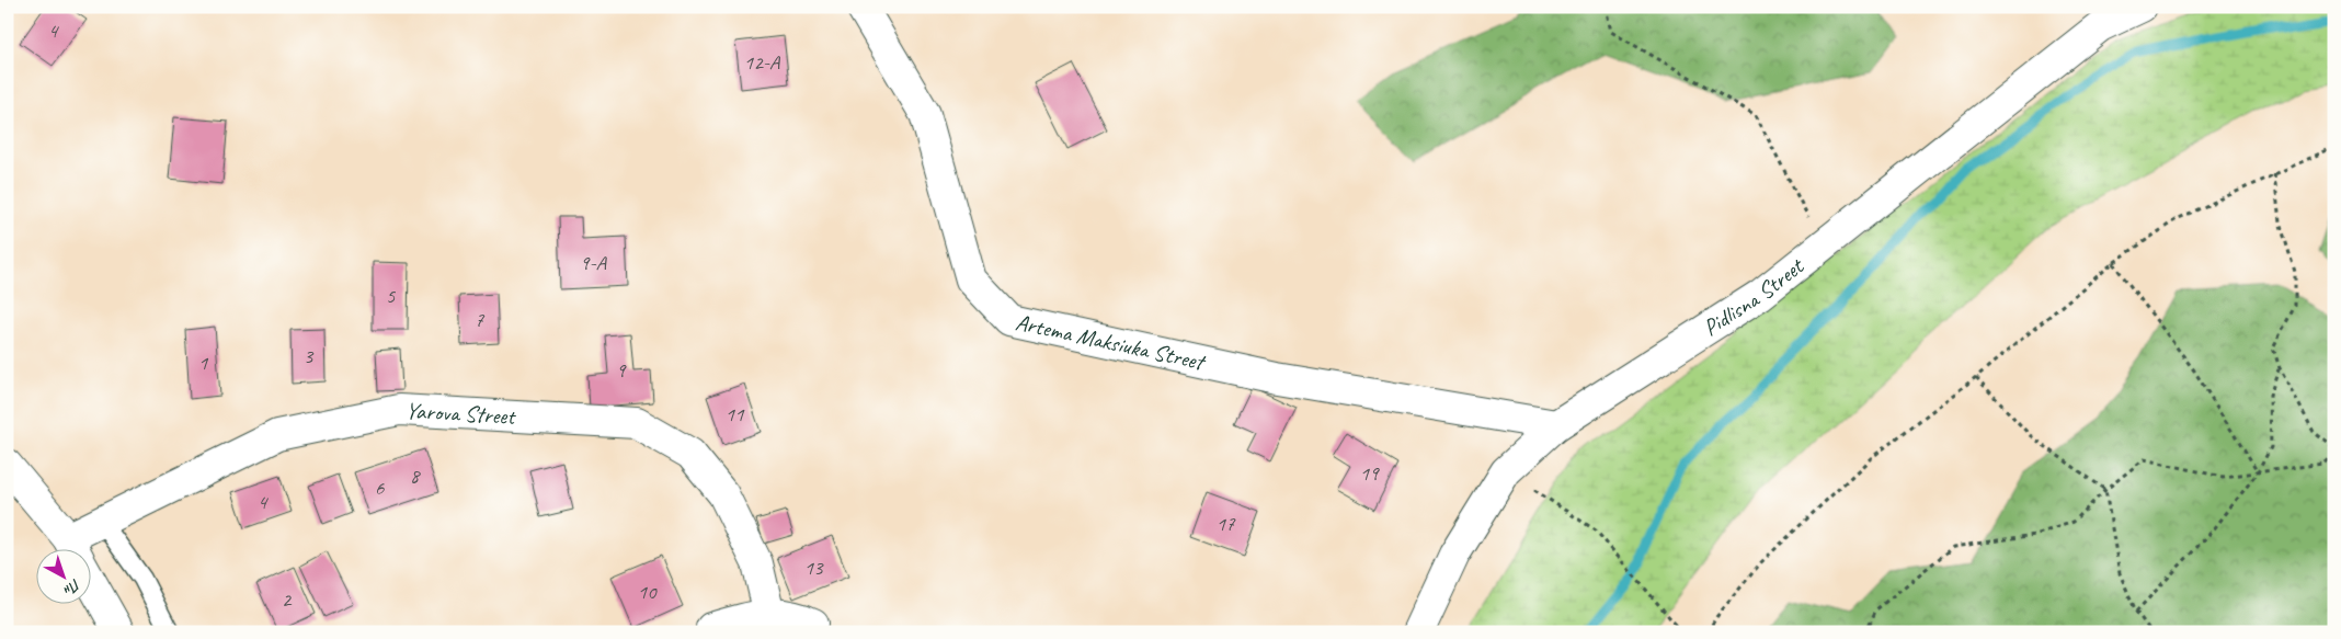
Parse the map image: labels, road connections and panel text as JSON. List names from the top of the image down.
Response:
{
  "streets": {
    "street": ["Pidlisna Street", "Artema Maksiuka Street", "Yarova Street"]
  },
  "crossings": [
    ["Pidlisna Street", "Artema Maksiuka Street"]
  ],
  "house_numbers": [
    "4",
    "12-А",
    "9-А",
    "5",
    "7",
    "3",
    "1",
    "9",
    "11",
    "19",
    "8",
    "6",
    "4",
    "17",
    "13",
    "10",
    "2"
  ],
  "north": "bottom right"
}
